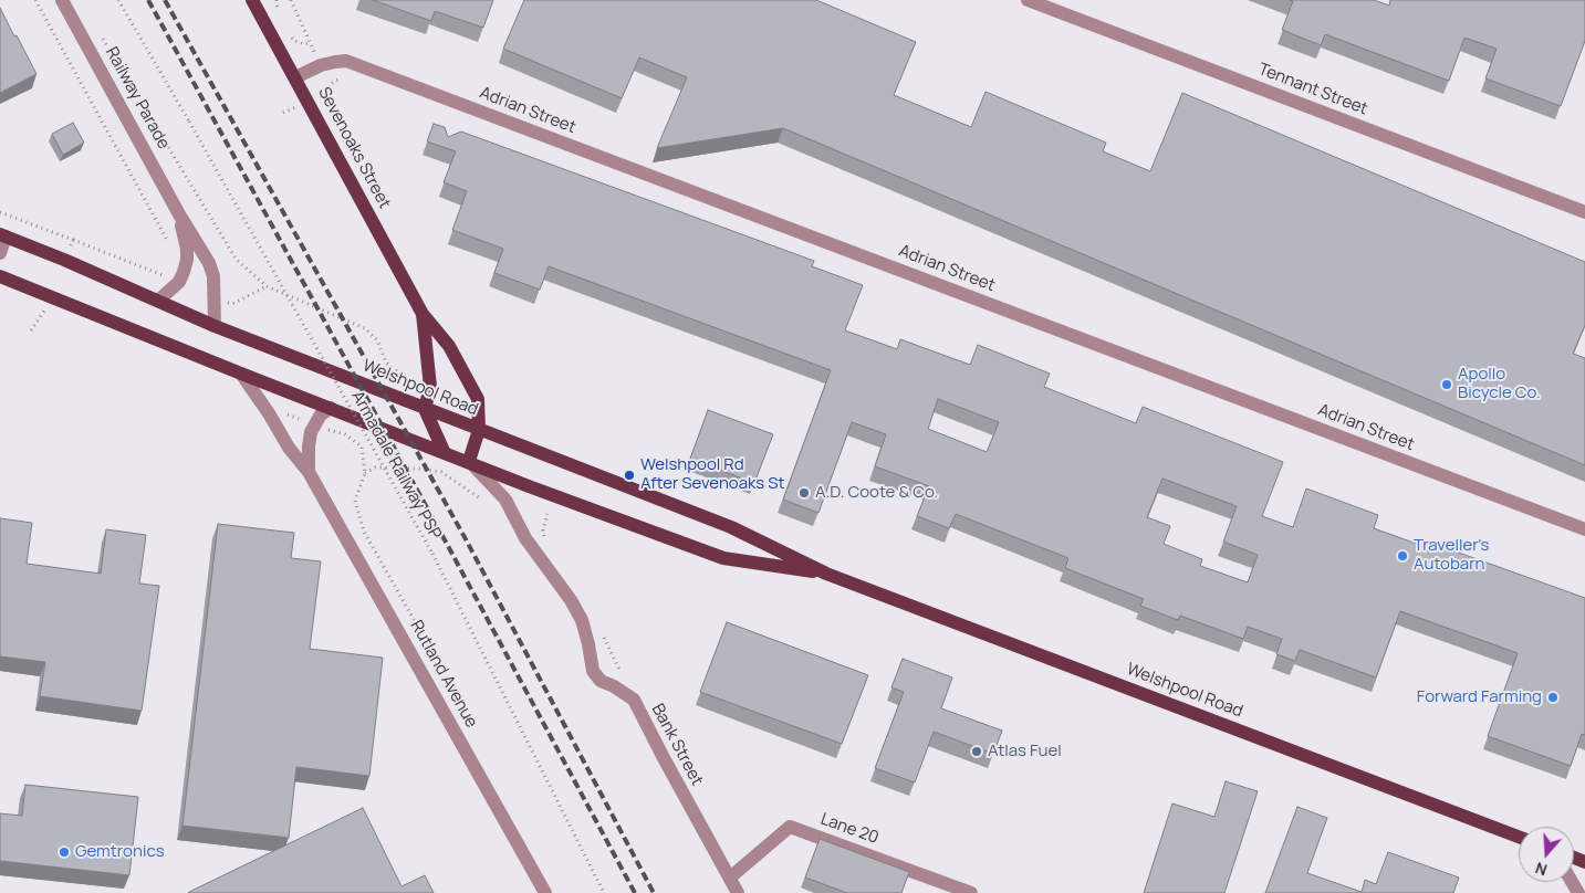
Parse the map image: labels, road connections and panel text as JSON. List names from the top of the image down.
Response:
{
  "streets": {
    "main road": ["Sevenoaks Street", "Welshpool Road"],
    "street": [
      "Tennant Street",
      "Railway Parade",
      "Adrian Street",
      "Rutland Avenue",
      "Bank Street",
      "Lane 20"
    ],
    "path": ["Armadale Railway PSP"]
  },
  "crossings": [
    ["Railway Parade", "Welshpool Road"],
    ["Adrian Street", "Sevenoaks Street"],
    ["Sevenoaks Street", "Welshpool Road"],
    ["Sevenoaks Street", "Bank Street"],
    ["Welshpool Road", "Rutland Avenue"],
    ["Welshpool Road", "Bank Street"],
    ["Bank Street", "Lane 20"]
  ],
  "places": [
    "Apollo Bicycle Co.",
    "Welshpool Rd After Sevenoaks St",
    "A.D. Coote & Co.",
    "Traveller's Autobarn",
    "Forward Farming",
    "Atlas Fuel",
    "Gemtronics"
  ],
  "north": "bottom"
}
